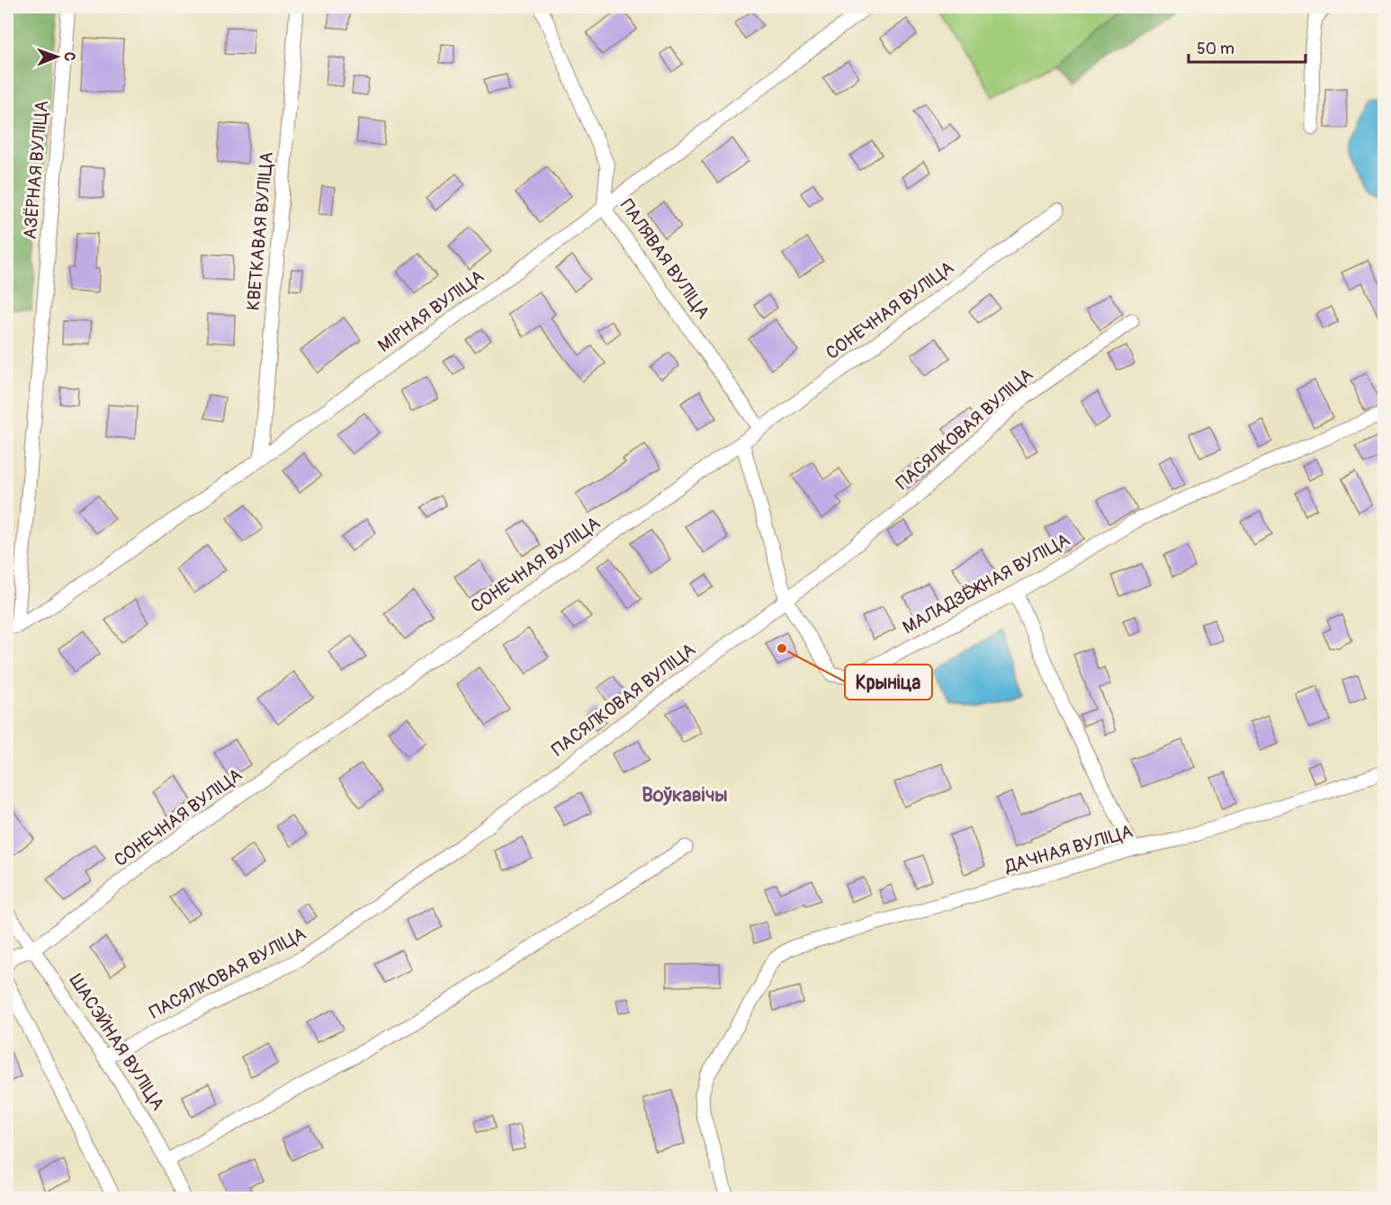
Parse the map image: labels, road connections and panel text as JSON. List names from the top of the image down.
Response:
{
  "streets": {
    "street": [
      "АЗЁРНАЯ ВУЛІЦА",
      "КВЕТКАВАЯ ВУЛІЦА",
      "ПАЛЯВАЯ ВУЛІЦА",
      "СОНЕЧНАЯ ВУЛІЦА",
      "МІРНАЯ ВУЛІЦА",
      "ПАСЯЛКОВАЯ ВУЛІЦА",
      "МАЛАДЗЁЖНАЯ ВУЛІЦА",
      "ДАЧНАЯ ВУЛІЦА",
      "ШАСЭЙНАЯ ВУЛІЦА"
    ]
  },
  "crossings": [
    ["АЗЁРНАЯ ВУЛІЦА", "МІРНАЯ ВУЛІЦА"],
    ["КВЕТКАВАЯ ВУЛІЦА", "МІРНАЯ ВУЛІЦА"],
    ["ПАЛЯВАЯ ВУЛІЦА", "СОНЕЧНАЯ ВУЛІЦА"],
    ["ПАЛЯВАЯ ВУЛІЦА", "МІРНАЯ ВУЛІЦА"],
    ["СОНЕЧНАЯ ВУЛІЦА", "МАЛАДЗЁЖНАЯ ВУЛІЦА"],
    ["СОНЕЧНАЯ ВУЛІЦА", "ШАСЭЙНАЯ ВУЛІЦА"],
    ["ПАСЯЛКОВАЯ ВУЛІЦА", "МАЛАДЗЁЖНАЯ ВУЛІЦА"],
    ["ПАСЯЛКОВАЯ ВУЛІЦА", "ШАСЭЙНАЯ ВУЛІЦА"]
  ],
  "districts": ["Воўкавічы"],
  "places": ["Крыніца"],
  "scale_bar": "50 m",
  "north": "right"
}
